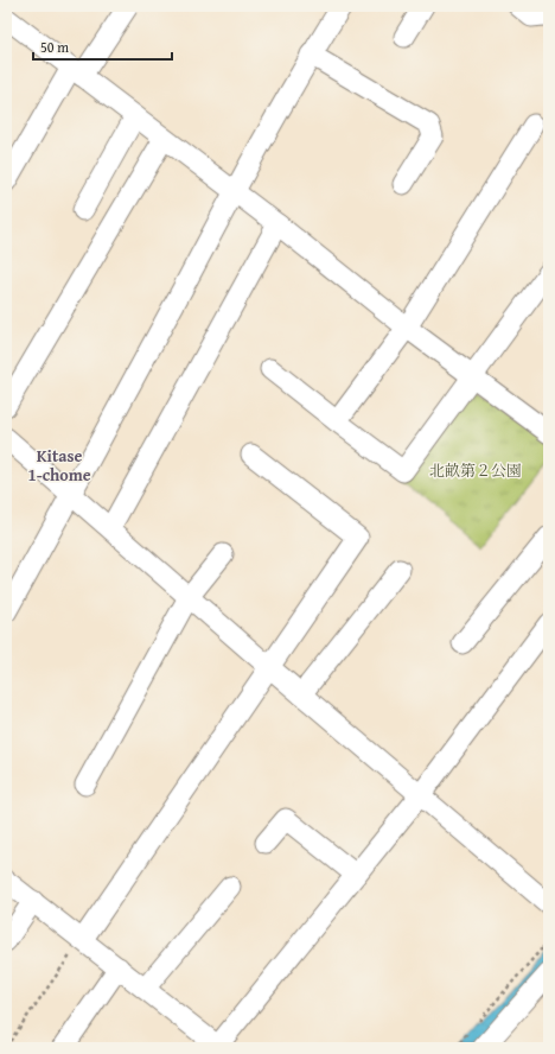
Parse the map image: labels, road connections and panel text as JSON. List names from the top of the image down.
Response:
{
  "districts": ["Kitase 1-chome"],
  "parks": ["北畝第２公園"],
  "scale_bar": "50 m"
}
